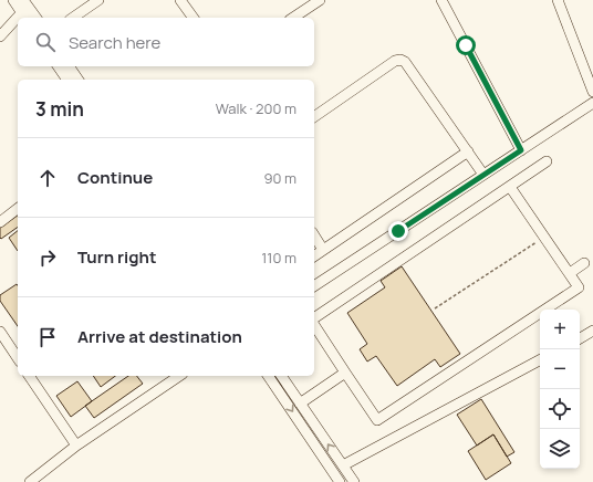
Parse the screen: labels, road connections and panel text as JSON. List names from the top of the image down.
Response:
{
  "page": {
    "search": "Search here",
    "heading": ["3 min", "Walk · 200 m"],
    "list": [
      ["Continue", "90 m"],
      ["Turn right", "110 m"],
      "Arrive at destination"
    ],
    "map_buttons": ["+", "−"]
  }
}
